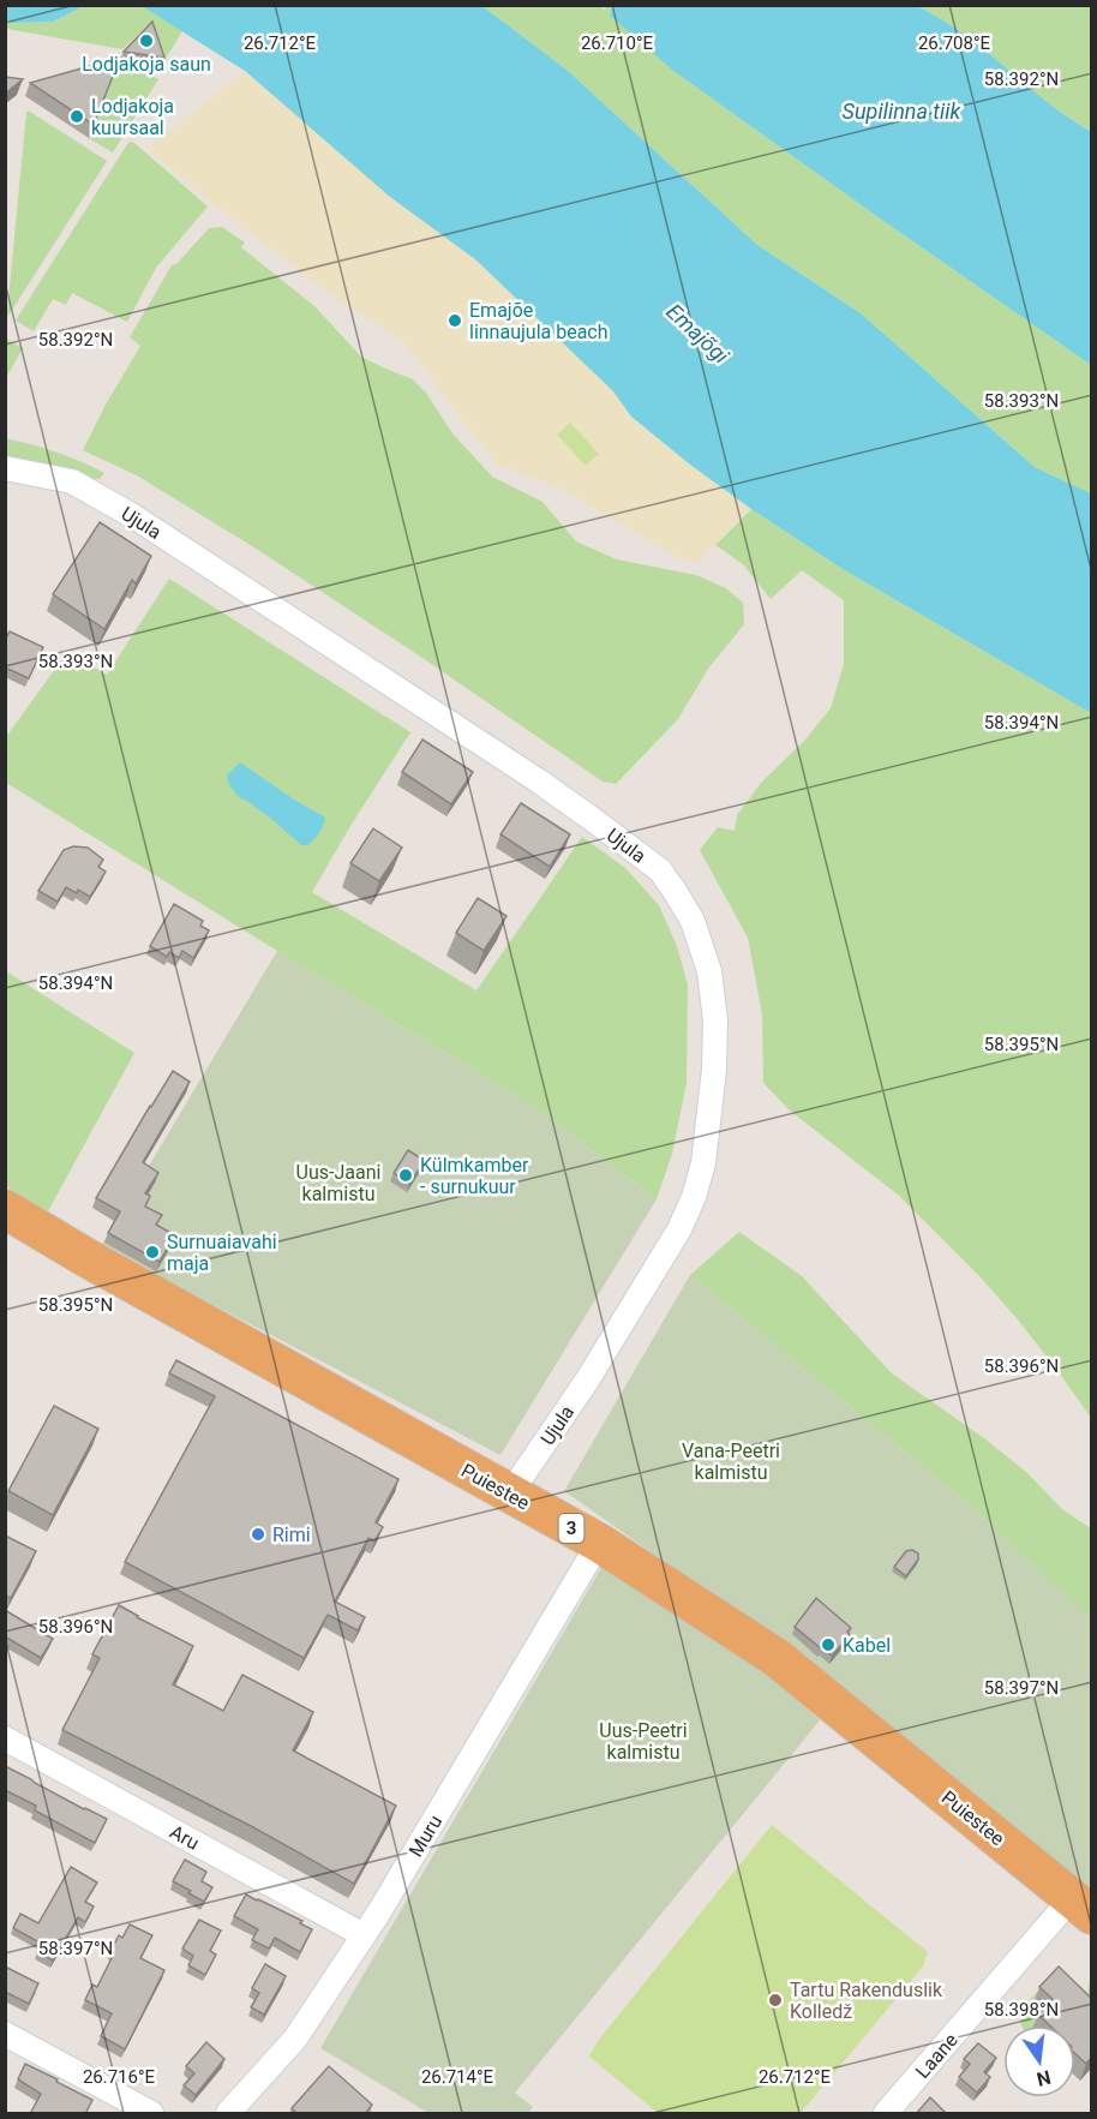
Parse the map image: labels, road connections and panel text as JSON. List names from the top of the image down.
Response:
{
  "streets": {
    "highway": ["Puiestee", "3"],
    "street": [
      "Ujula",
      "Muru",
      "Aru",
      "Laane"
    ]
  },
  "crossings": [
    ["Ujula", "Puiestee"],
    ["Puiestee", "Muru"],
    ["Puiestee", "Laane"],
    ["Muru", "Aru"]
  ],
  "water": ["Supilinna tiik", "Emajõgi"],
  "parks": ["Uus-Jaani kalmistu", "Vana-Peetri kalmistu", "Uus-Peetri kalmistu"],
  "places": [
    "Lodjakoja saun",
    "Lodjakoja kuursaal",
    "Emajõe linnaujula beach",
    "Külmkamber - surnukuur",
    "Surnuaiavahi maja",
    "Rimi",
    "Kabel",
    "Tartu Rakenduslik Kolledž"
  ],
  "north": "bottom",
  "coordinates": [
    "26.708°E",
    "26.712°E",
    "26.710°E",
    "58.392°N",
    "58.393°N",
    "58.394°N",
    "58.395°N",
    "58.396°N",
    "58.397°N",
    "58.398°N",
    "26.716°E",
    "26.714°E"
  ]
}
